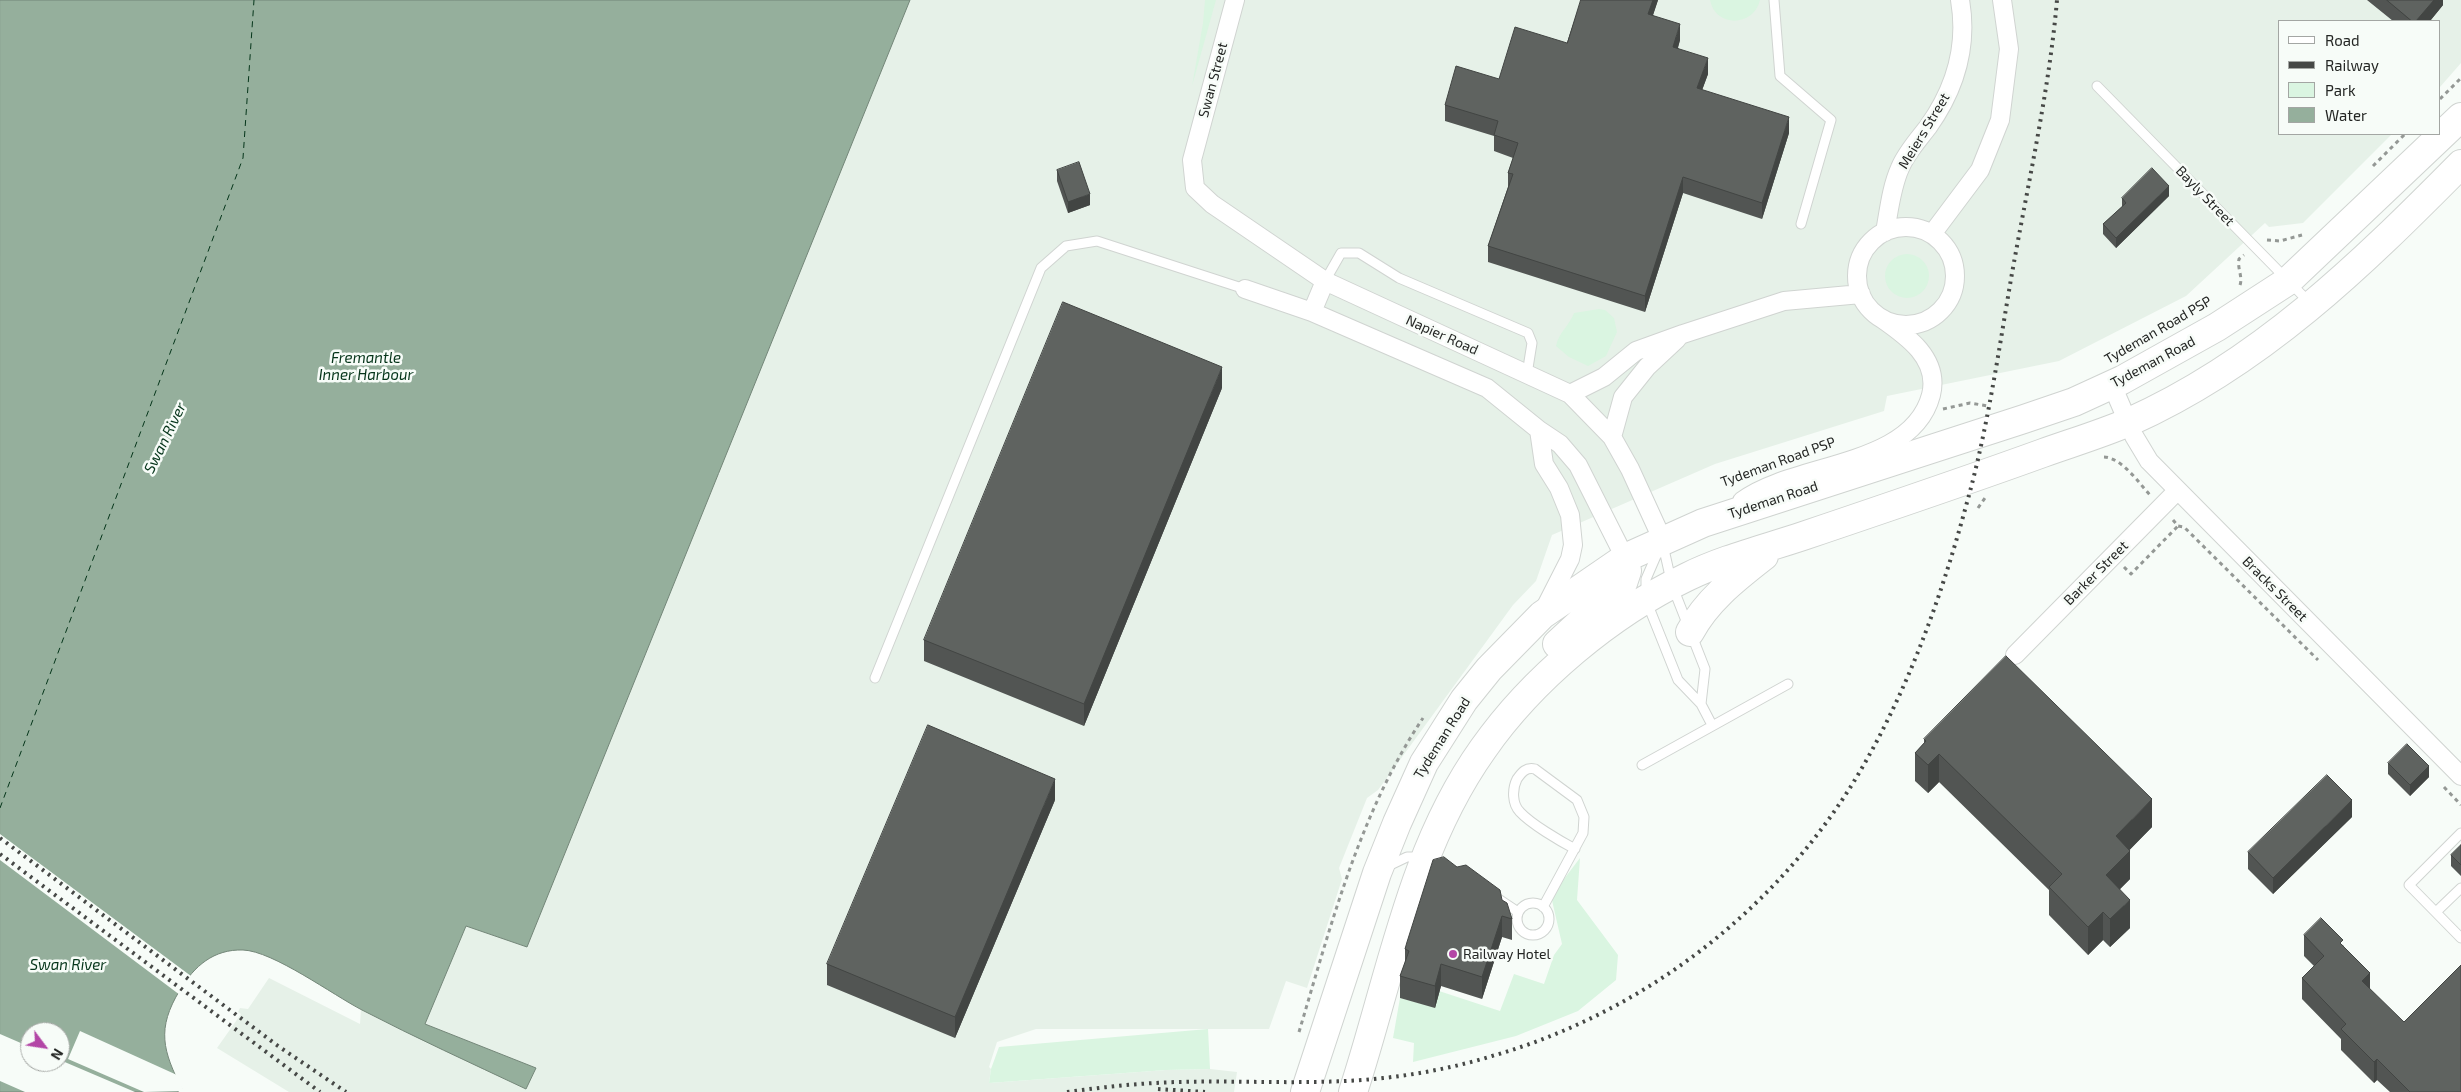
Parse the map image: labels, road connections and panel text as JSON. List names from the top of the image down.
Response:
{
  "streets": {
    "main road": ["Tydeman Road"],
    "street": [
      "Swan Street",
      "Meiers Street",
      "Napier Road",
      "Barker Street",
      "Bracks Street"
    ],
    "lane": ["Bayly Street"]
  },
  "crossings": [
    ["Swan Street", "Napier Road"],
    ["Bayly Street", "Tydeman Road"],
    ["Napier Road", "Tydeman Road"],
    ["Tydeman Road", "Bracks Street"],
    ["Barker Street", "Bracks Street"]
  ],
  "water": ["Fremantle Inner Harbour", "Swan River"],
  "places": ["Railway Hotel"],
  "legend": [
    "Road",
    "Railway",
    "Park",
    "Water"
  ],
  "north": "bottom right"
}
